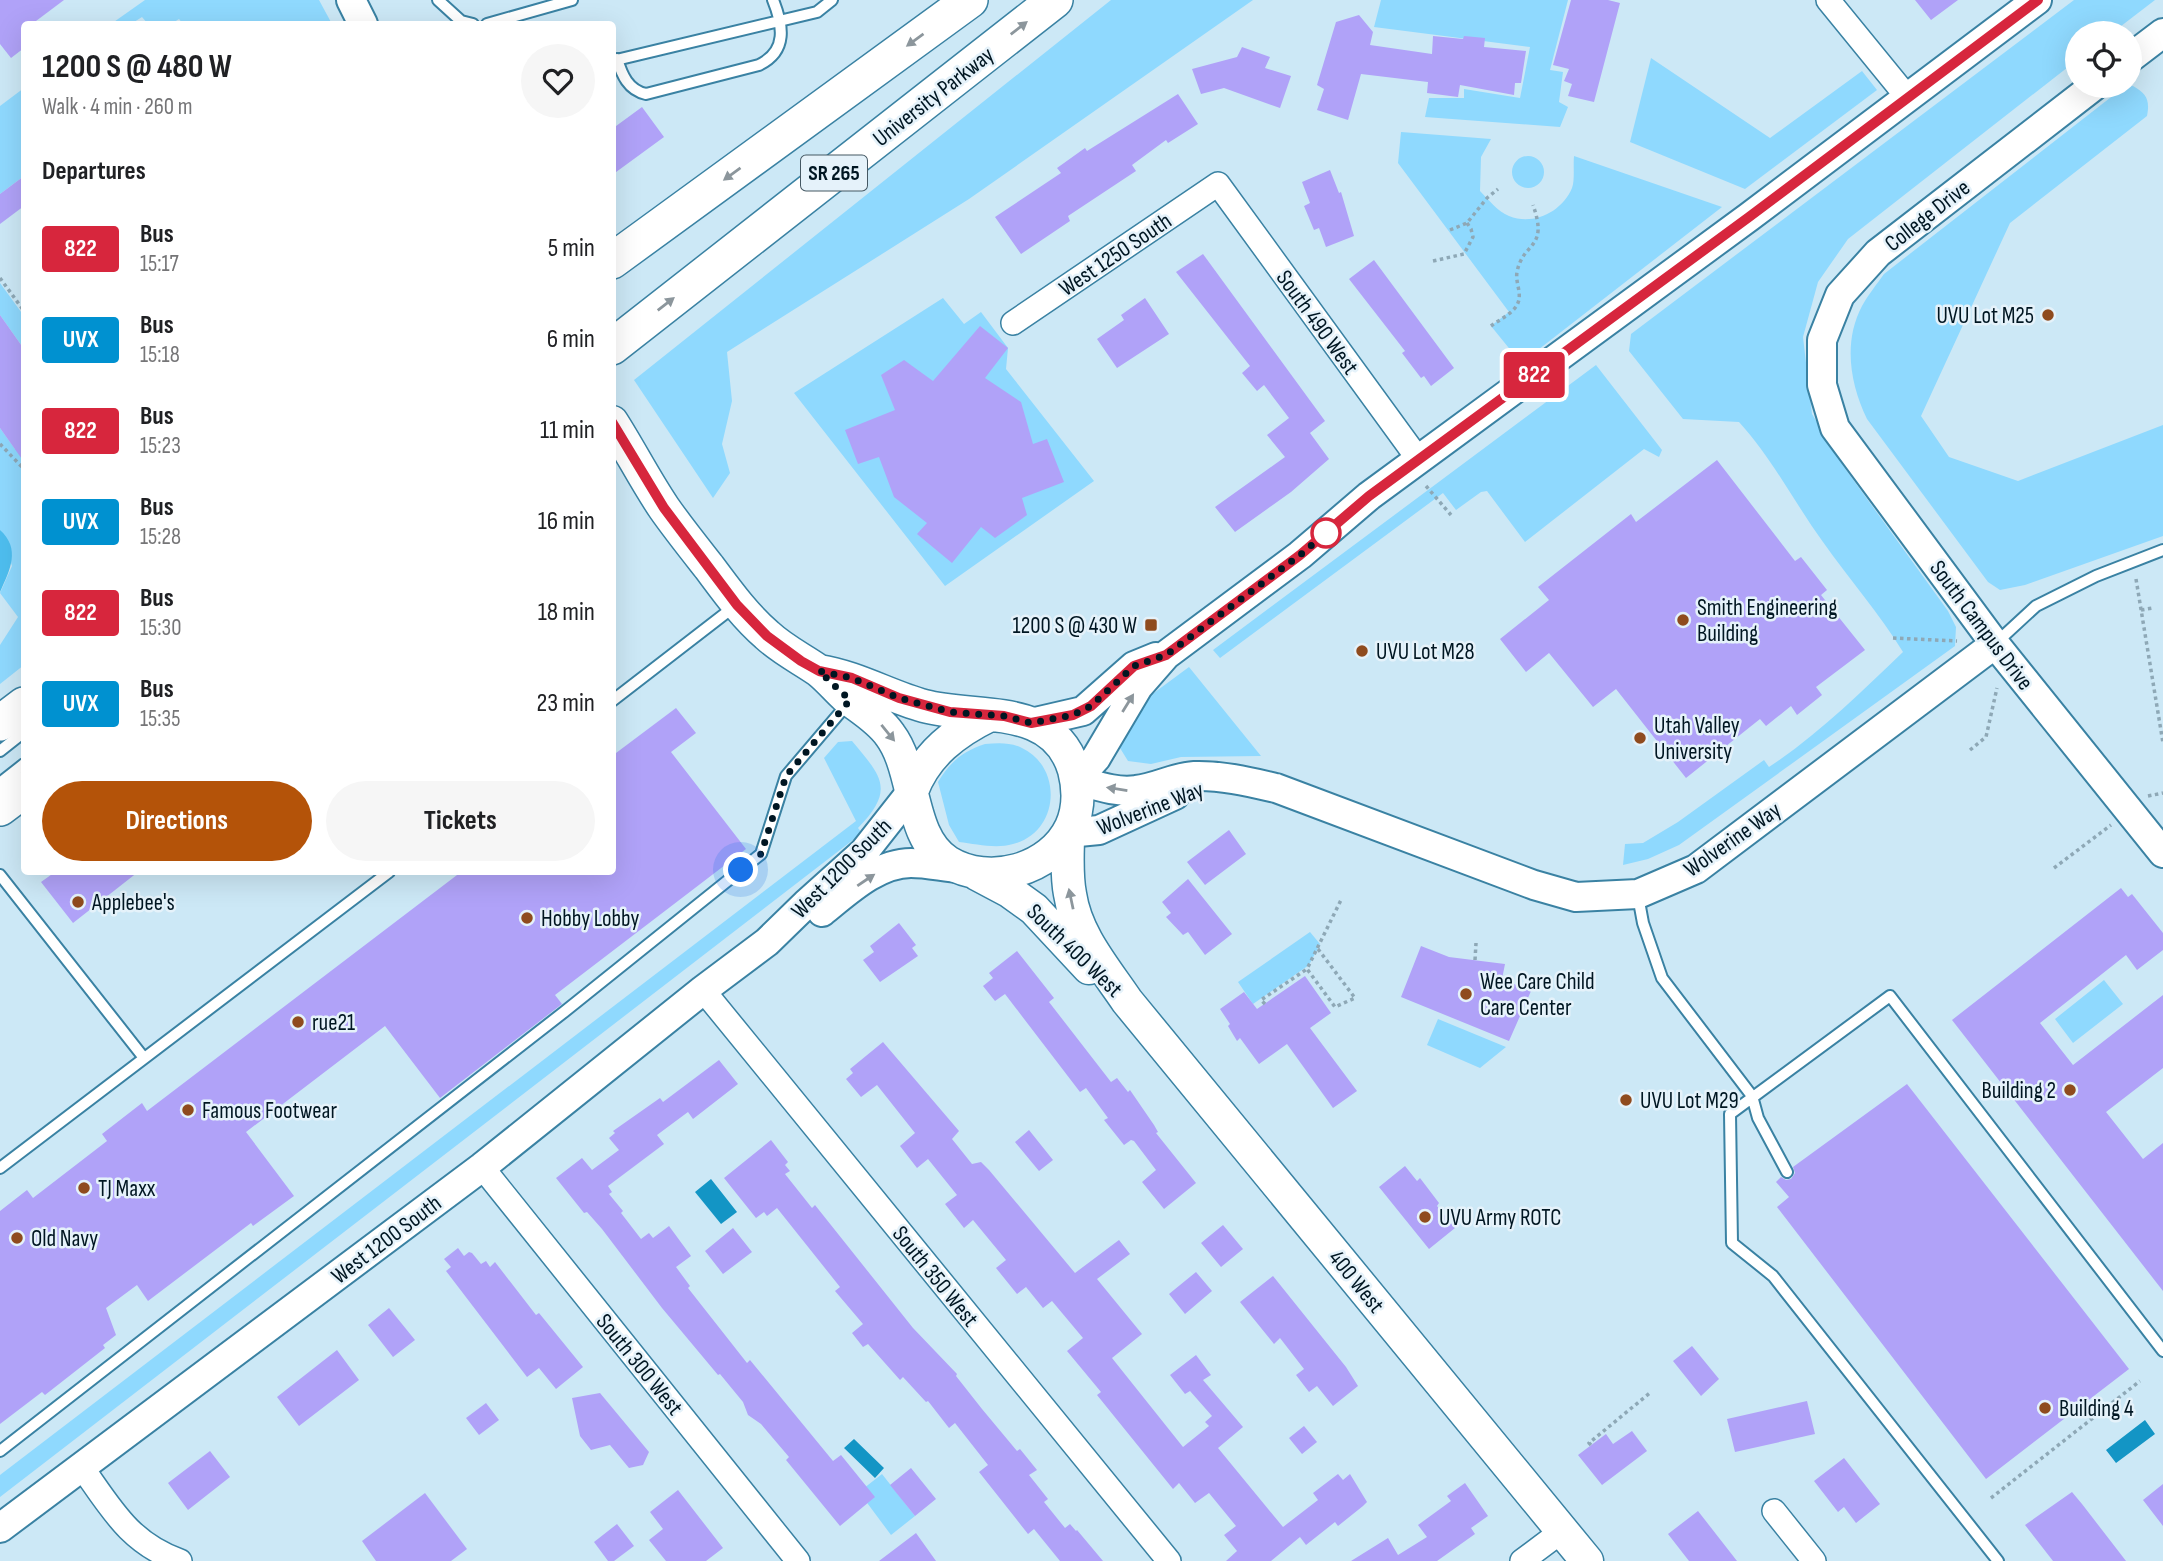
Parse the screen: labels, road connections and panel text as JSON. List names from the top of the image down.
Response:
{
  "streets": {
    "main road": [
      "University Parkway",
      "SR 265",
      "South 400 West",
      "400 West"
    ],
    "street": [
      "College Drive",
      "West 1250 South",
      "South 490 West",
      "South Campus Drive",
      "Wolverine Way",
      "West 1200 South",
      "South 350 West",
      "South 300 West"
    ]
  },
  "crossings": [
    ["College Drive", "South Campus Drive"],
    ["West 1250 South", "South 490 West"],
    ["South Campus Drive", "Wolverine Way"],
    ["Wolverine Way", "West 1200 South"],
    ["Wolverine Way", "South 400 West"],
    ["West 1200 South", "South 400 West"],
    ["West 1200 South", "South 350 West"],
    ["West 1200 South", "South 300 West"],
    ["South 400 West", "400 West"]
  ],
  "places": {
    "other": [
      "UVU Lot M25",
      "Smith Engineering Building",
      "UVU Lot M28",
      "Utah Valley University",
      "Applebee's",
      "Hobby Lobby",
      "Wee Care Child Care Center",
      "rue21",
      "Building 2",
      "UVU Lot M29",
      "Famous Footwear",
      "TJ Maxx",
      "UVU Army ROTC",
      "Old Navy",
      "Building 4"
    ],
    "transit": ["1200 S @ 430 W"]
  },
  "lines": ["bus line 822"],
  "page": {
    "on_map": "822",
    "heading": [
      ["1200 S @ 480 W", "Walk · 4 min · 260 m"],
      "Departures"
    ],
    "list": [
      {
        "mark": "822",
        "name": "Bus",
        "note": "15:17",
        "value": "5 min"
      },
      {
        "mark": "UVX",
        "name": "Bus",
        "note": "15:18",
        "value": "6 min"
      },
      {
        "mark": "822",
        "name": "Bus",
        "note": "15:23",
        "value": "11 min"
      },
      {
        "mark": "UVX",
        "name": "Bus",
        "note": "15:28",
        "value": "16 min"
      },
      {
        "mark": "822",
        "name": "Bus",
        "note": "15:30",
        "value": "18 min"
      },
      {
        "mark": "UVX",
        "name": "Bus",
        "note": "15:35",
        "value": "23 min"
      }
    ],
    "buttons": ["Directions", "Tickets"]
  }
}
